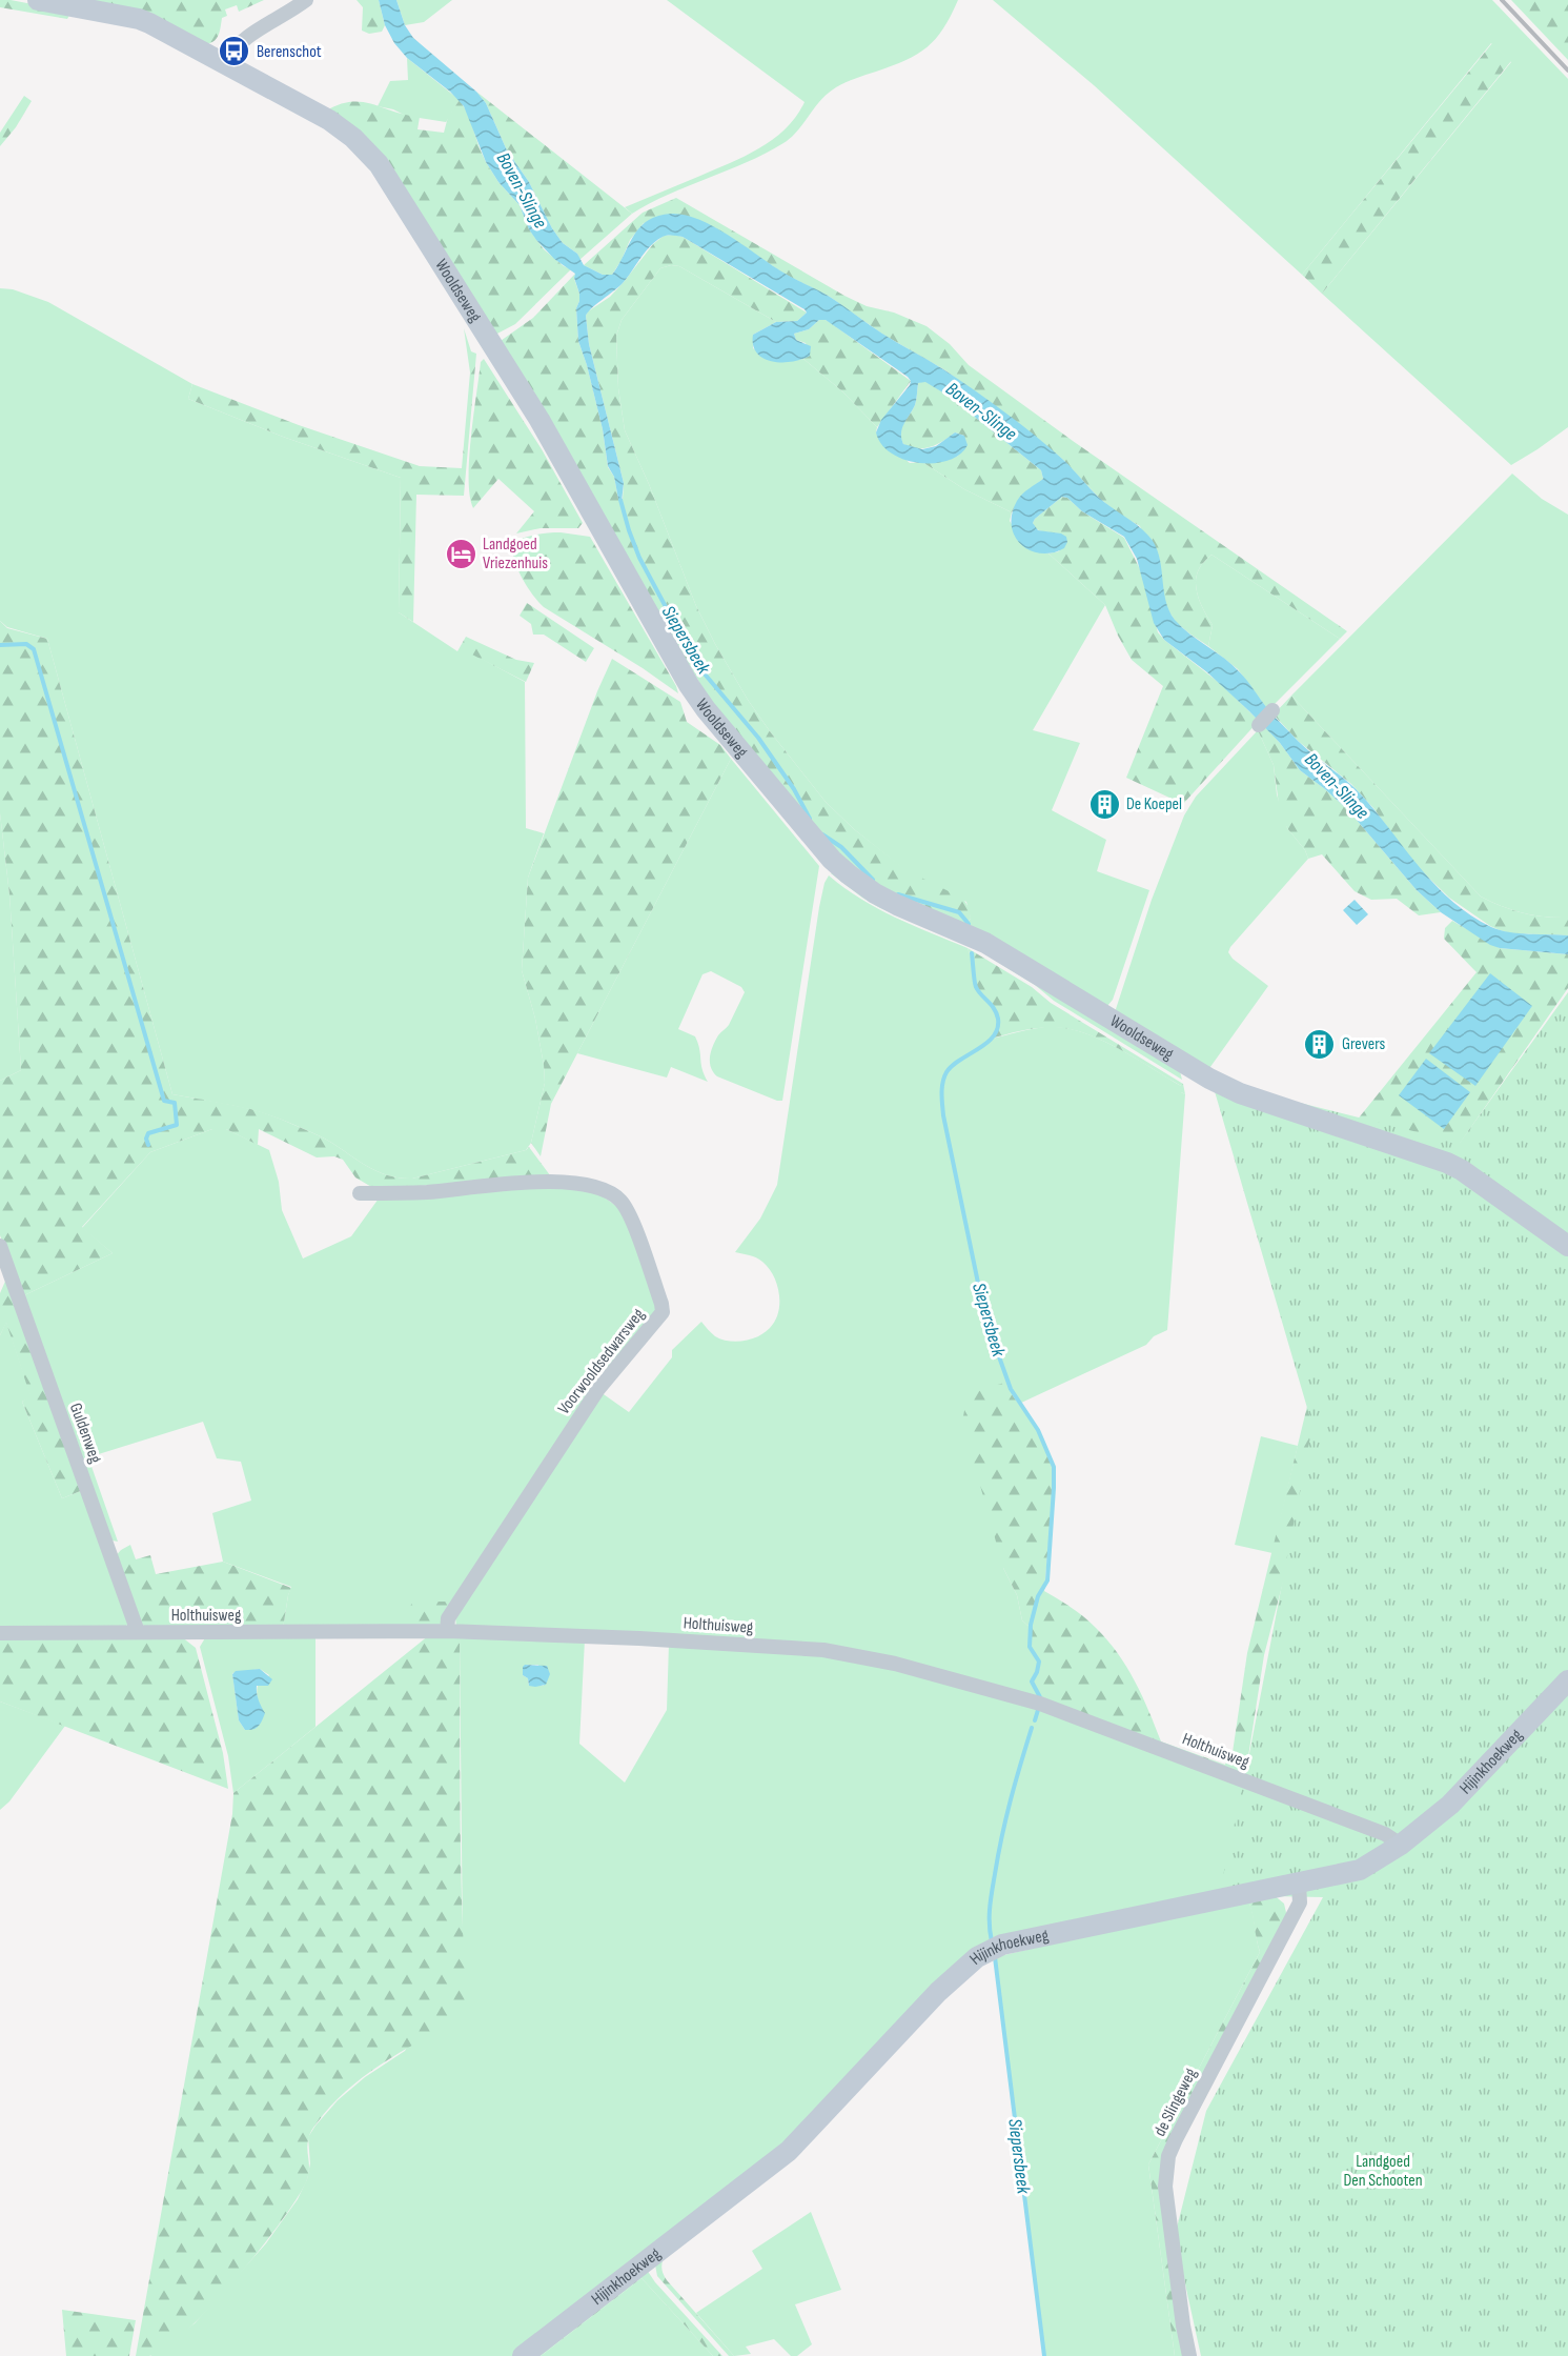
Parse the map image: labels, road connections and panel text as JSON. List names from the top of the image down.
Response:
{
  "streets": {
    "main road": ["Wooldseweg", "Hijinkhoekweg"],
    "street": [
      "Voorwooldsedwarsweg",
      "Guldenweg",
      "Holthuisweg",
      "de Slingeweg"
    ]
  },
  "crossings": [
    ["Voorwooldsedwarsweg", "Holthuisweg"],
    ["Guldenweg", "Holthuisweg"],
    ["Holthuisweg", "Hijinkhoekweg"],
    ["Hijinkhoekweg", "de Slingeweg"]
  ],
  "water": ["Boven-Slinge", "Siepersbeek"],
  "parks": ["Landgoed Den Schooten"],
  "places": {
    "bus stop": ["Berenschot"],
    "hotel": ["Landgoed Vriezenhuis"],
    "building": ["De Koepel", "Grevers"]
  }
}
